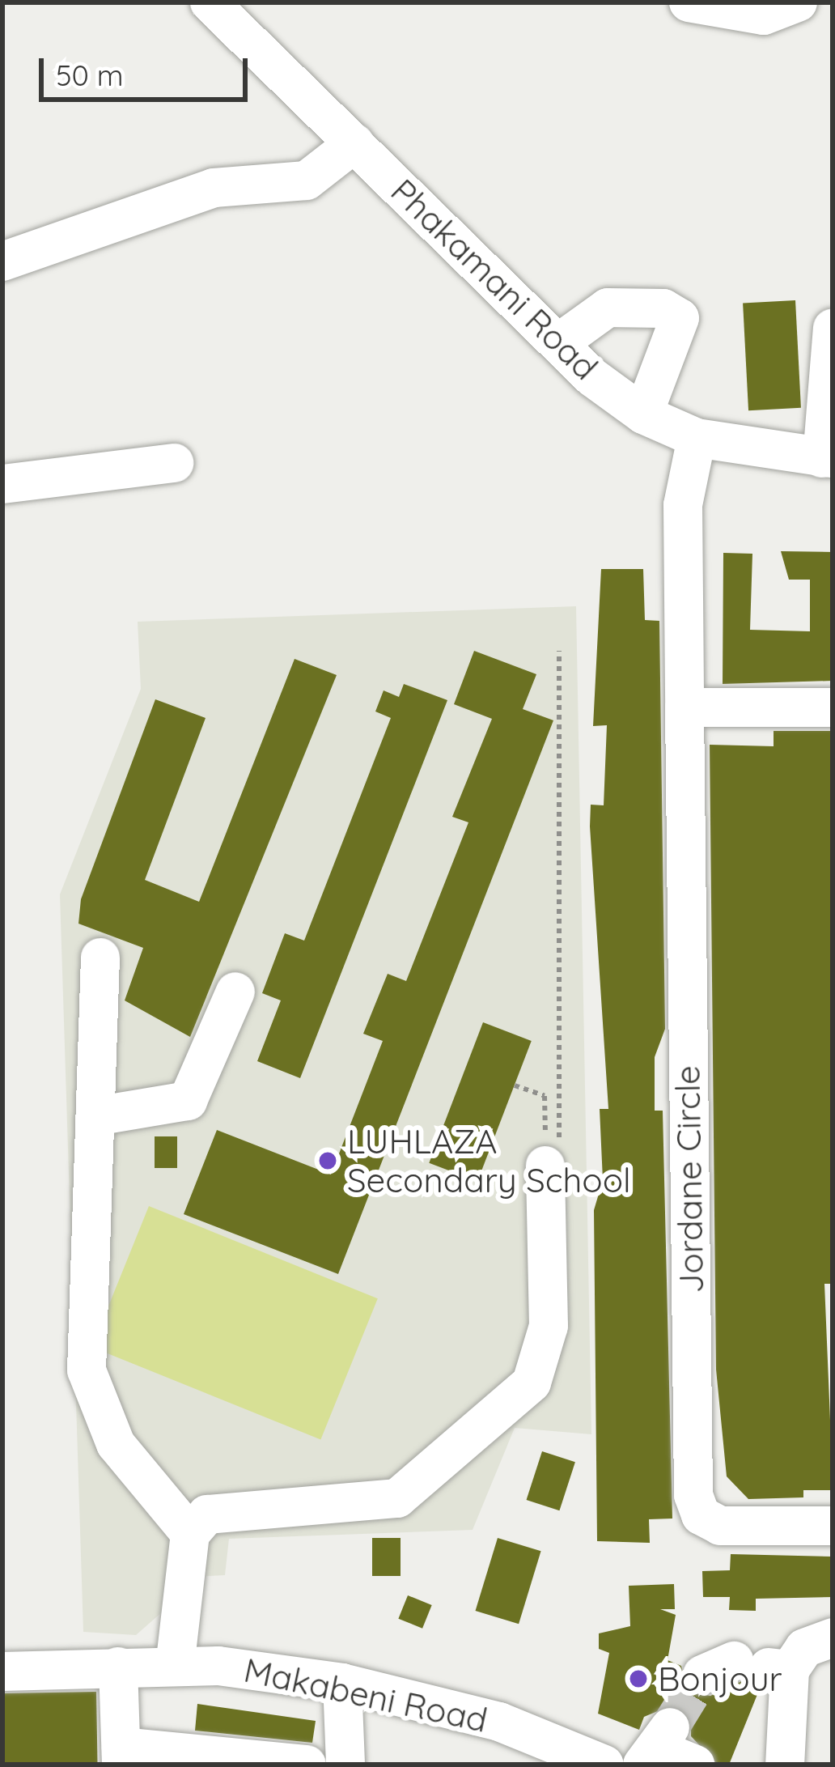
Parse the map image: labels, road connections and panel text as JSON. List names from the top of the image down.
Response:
{
  "streets": {
    "street": ["Phakamani Road", "Jordane Circle", "Makabeni Road"]
  },
  "crossings": [
    ["Phakamani Road", "Jordane Circle"]
  ],
  "places": ["LUHLAZA Secondary School", "Bonjour"],
  "scale_bar": "50 m"
}
